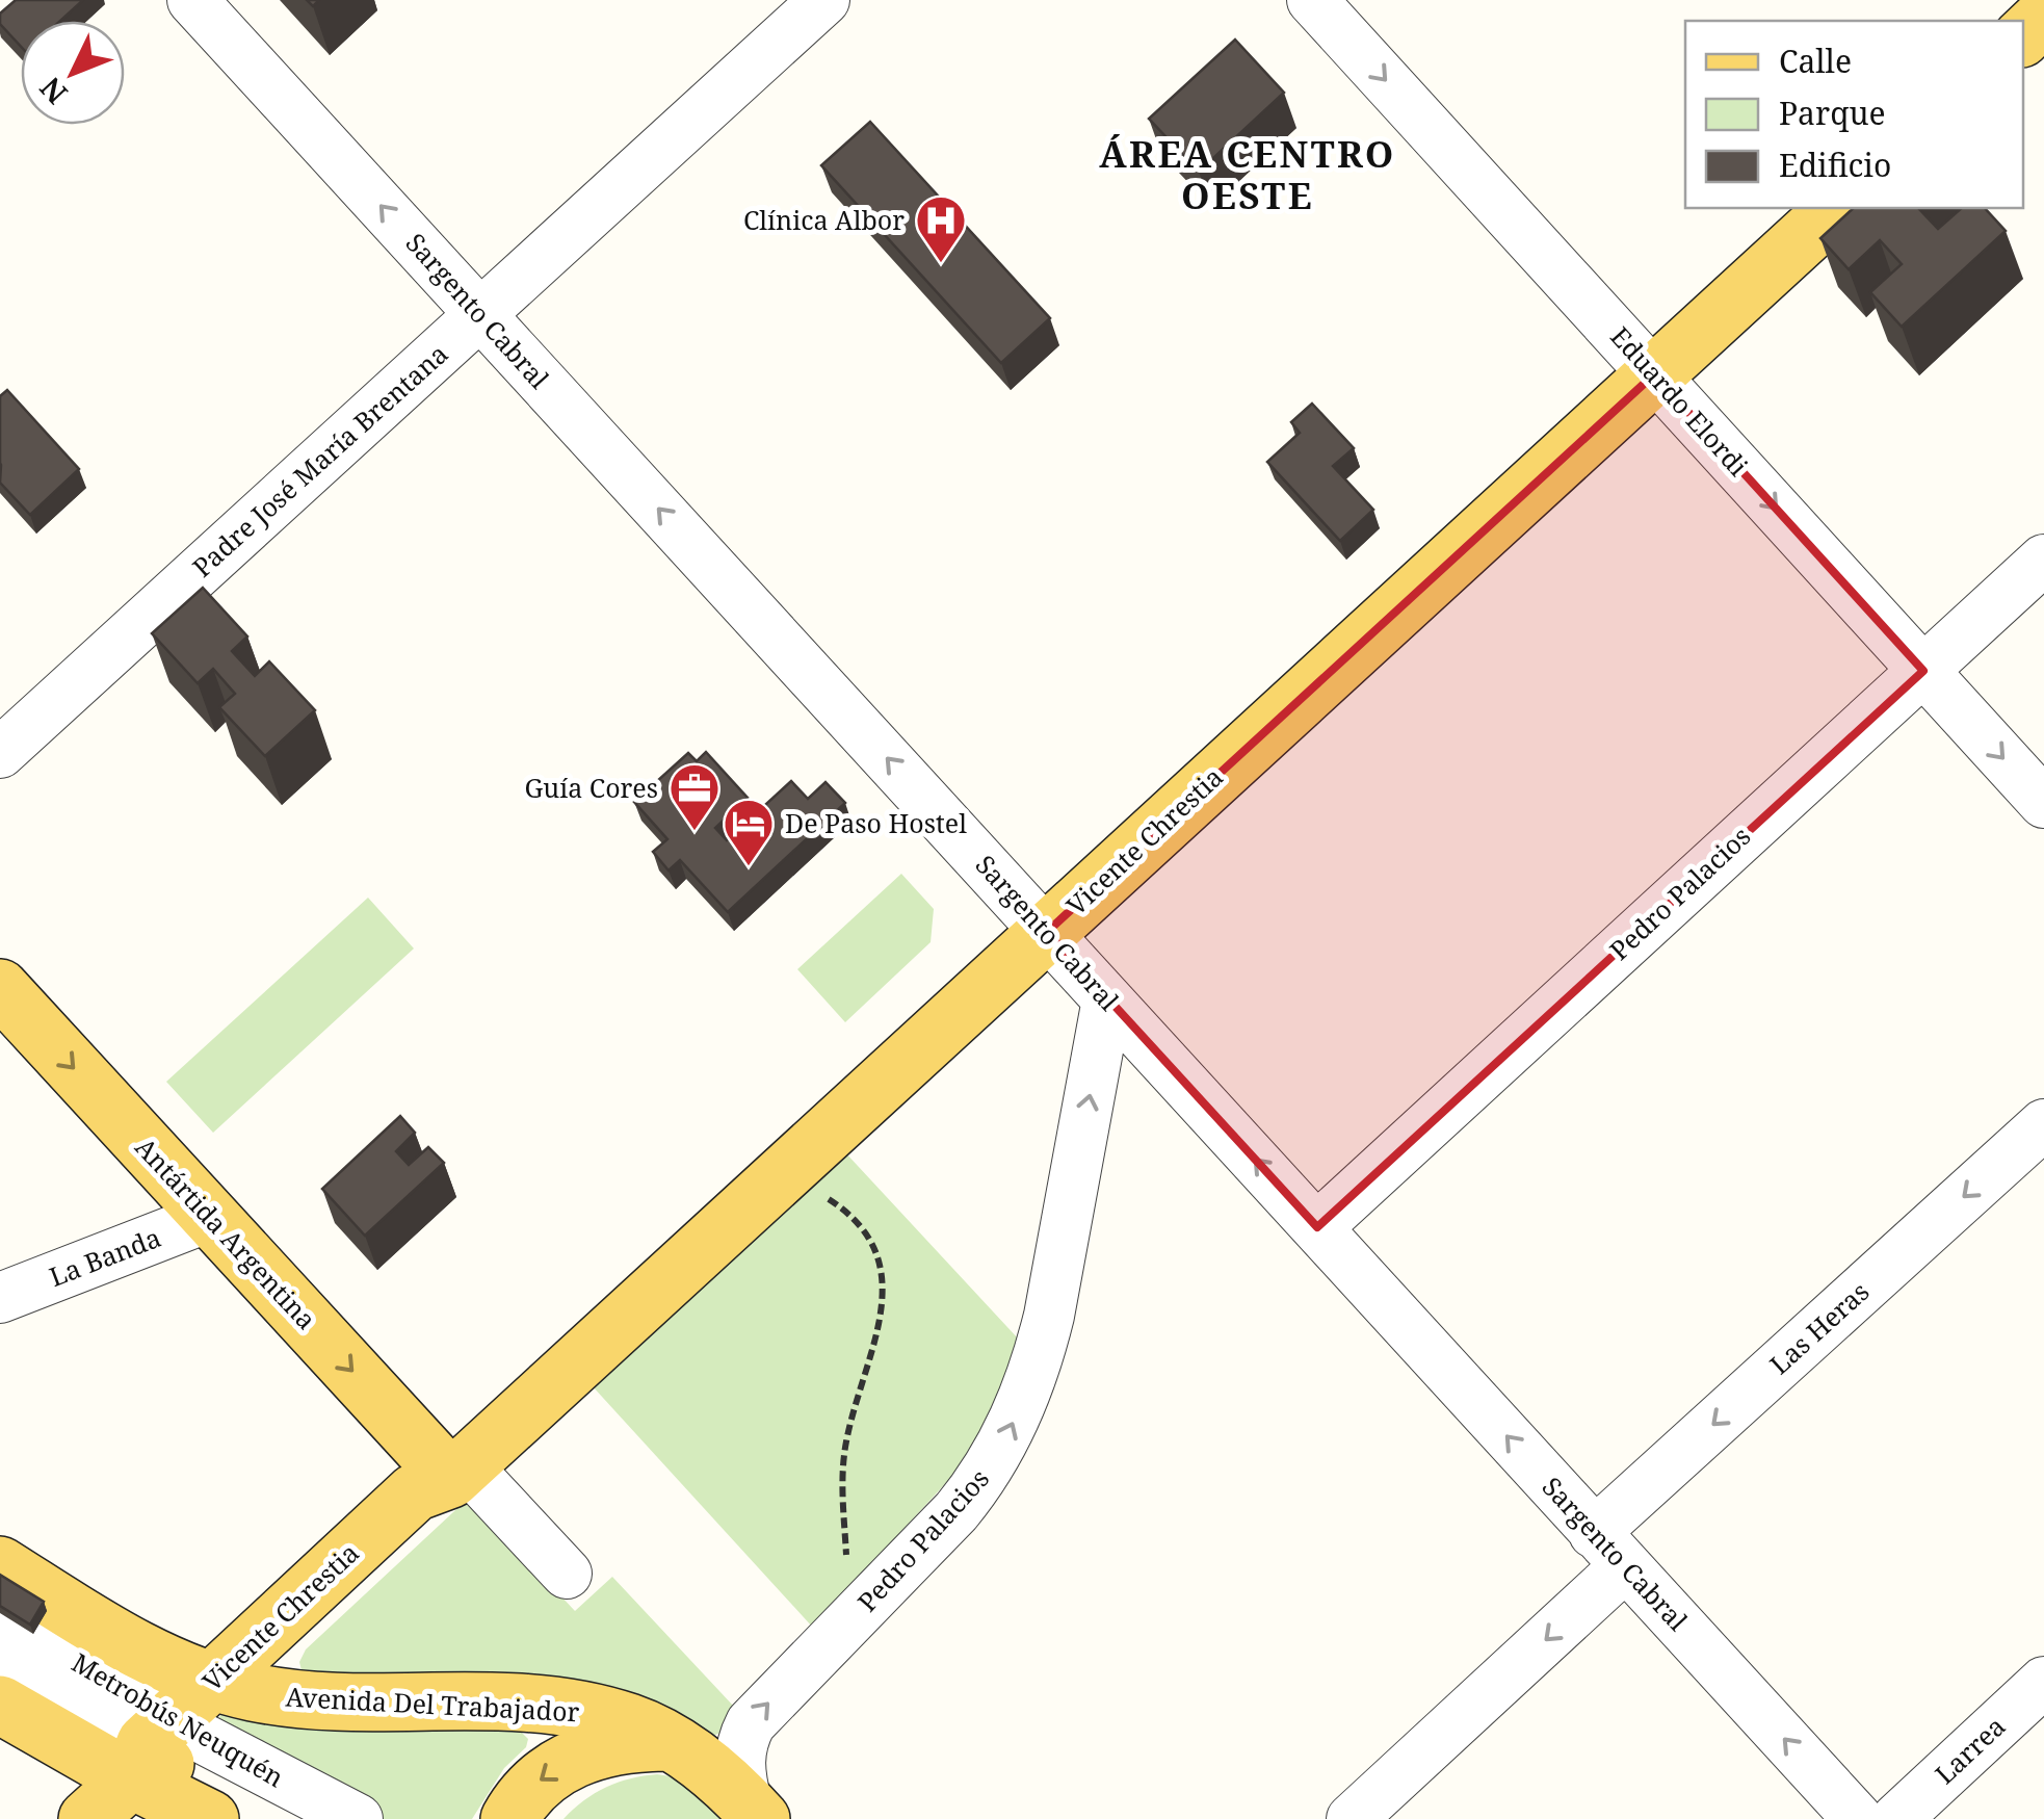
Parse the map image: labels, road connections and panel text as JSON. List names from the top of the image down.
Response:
{
  "streets": {
    "main road": ["Vicente Chrestia", "Antártida Argentina", "Avenida Del Trabajador"],
    "street": [
      "Sargento Cabral",
      "Eduardo Elordi",
      "Padre José María Brentana",
      "Pedro Palacios",
      "La Banda",
      "Las Heras",
      "Metrobús Neuquén",
      "Larrea"
    ]
  },
  "crossings": [
    ["Sargento Cabral", "Padre José María Brentana"],
    ["Sargento Cabral", "Vicente Chrestia"],
    ["Sargento Cabral", "Pedro Palacios"],
    ["Sargento Cabral", "Las Heras"],
    ["Eduardo Elordi", "Vicente Chrestia"],
    ["Eduardo Elordi", "Pedro Palacios"],
    ["Vicente Chrestia", "Antártida Argentina"],
    ["Vicente Chrestia", "Avenida Del Trabajador"],
    ["Vicente Chrestia", "Metrobús Neuquén"],
    ["Pedro Palacios", "Avenida Del Trabajador"],
    ["Antártida Argentina", "La Banda"]
  ],
  "one_way": [
    "Sargento Cabral",
    "Eduardo Elordi",
    "Pedro Palacios",
    "Antártida Argentina",
    "Las Heras"
  ],
  "districts": ["ÁREA CENTRO OESTE"],
  "places": {
    "hospital": ["Clínica Albor"],
    "office": ["Guía Cores"],
    "hotel": ["De Paso Hostel"]
  },
  "legend": ["Calle", "Parque", "Edificio"],
  "north": "bottom left"
}
